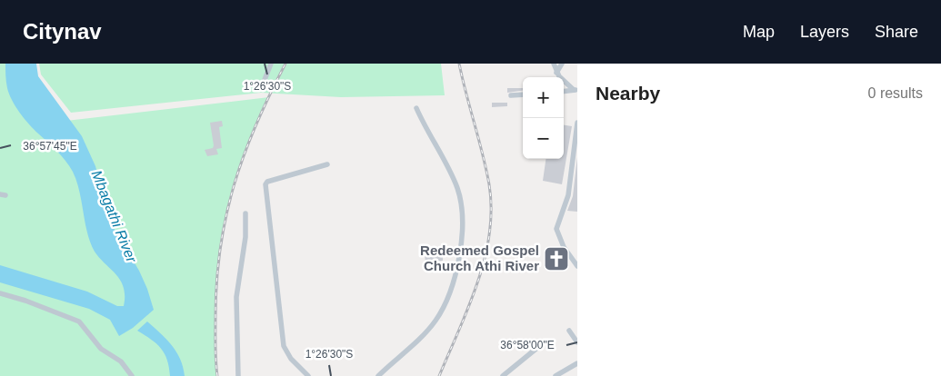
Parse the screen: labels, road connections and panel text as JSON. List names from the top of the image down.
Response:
{
  "water": ["Mbagathi River"],
  "places": {
    "church": ["Redeemed Gospel Church Athi River"]
  },
  "page": {
    "header": "Citynav",
    "nav": ["Map", "Layers", "Share"],
    "heading": ["Nearby", "0 results"],
    "map_buttons": ["+", "−"]
  },
  "coordinates": ["1°26'30\"S", "36°57'45\"E", "36°58'00\"E"]
}
